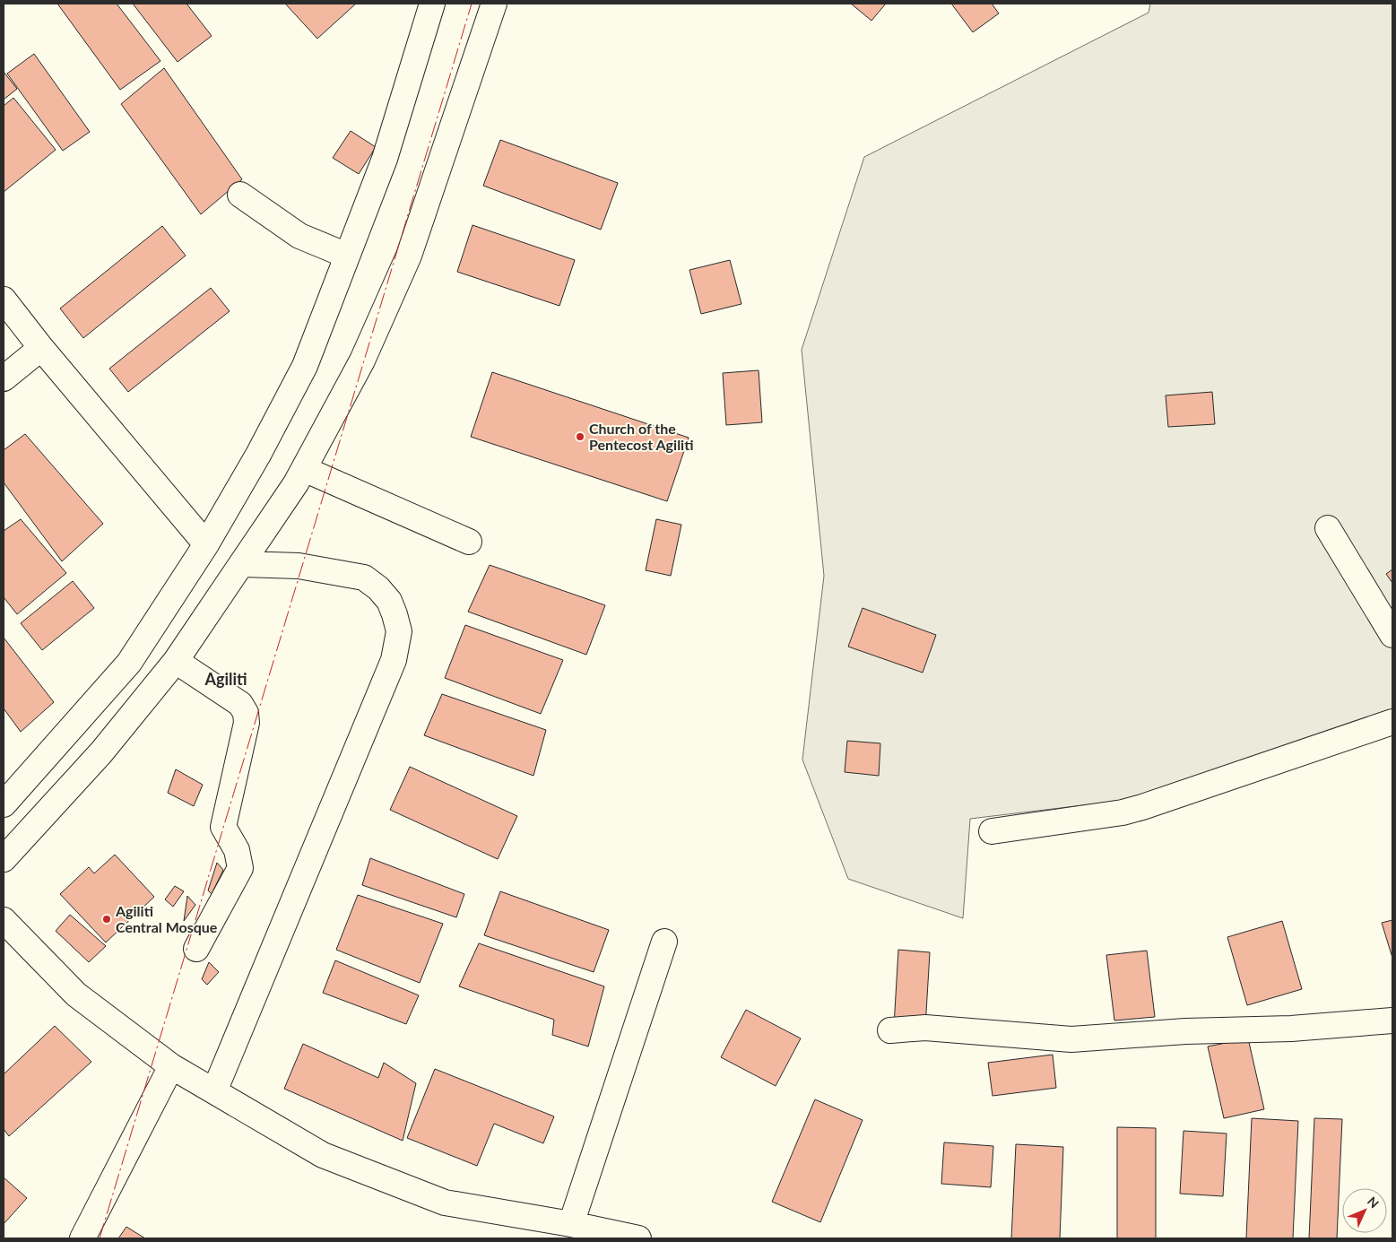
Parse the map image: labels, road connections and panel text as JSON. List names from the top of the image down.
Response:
{
  "districts": ["Agiliti"],
  "places": ["Church of the Pentecost Agiliti", "Agiliti Central Mosque"],
  "north": "top right"
}
